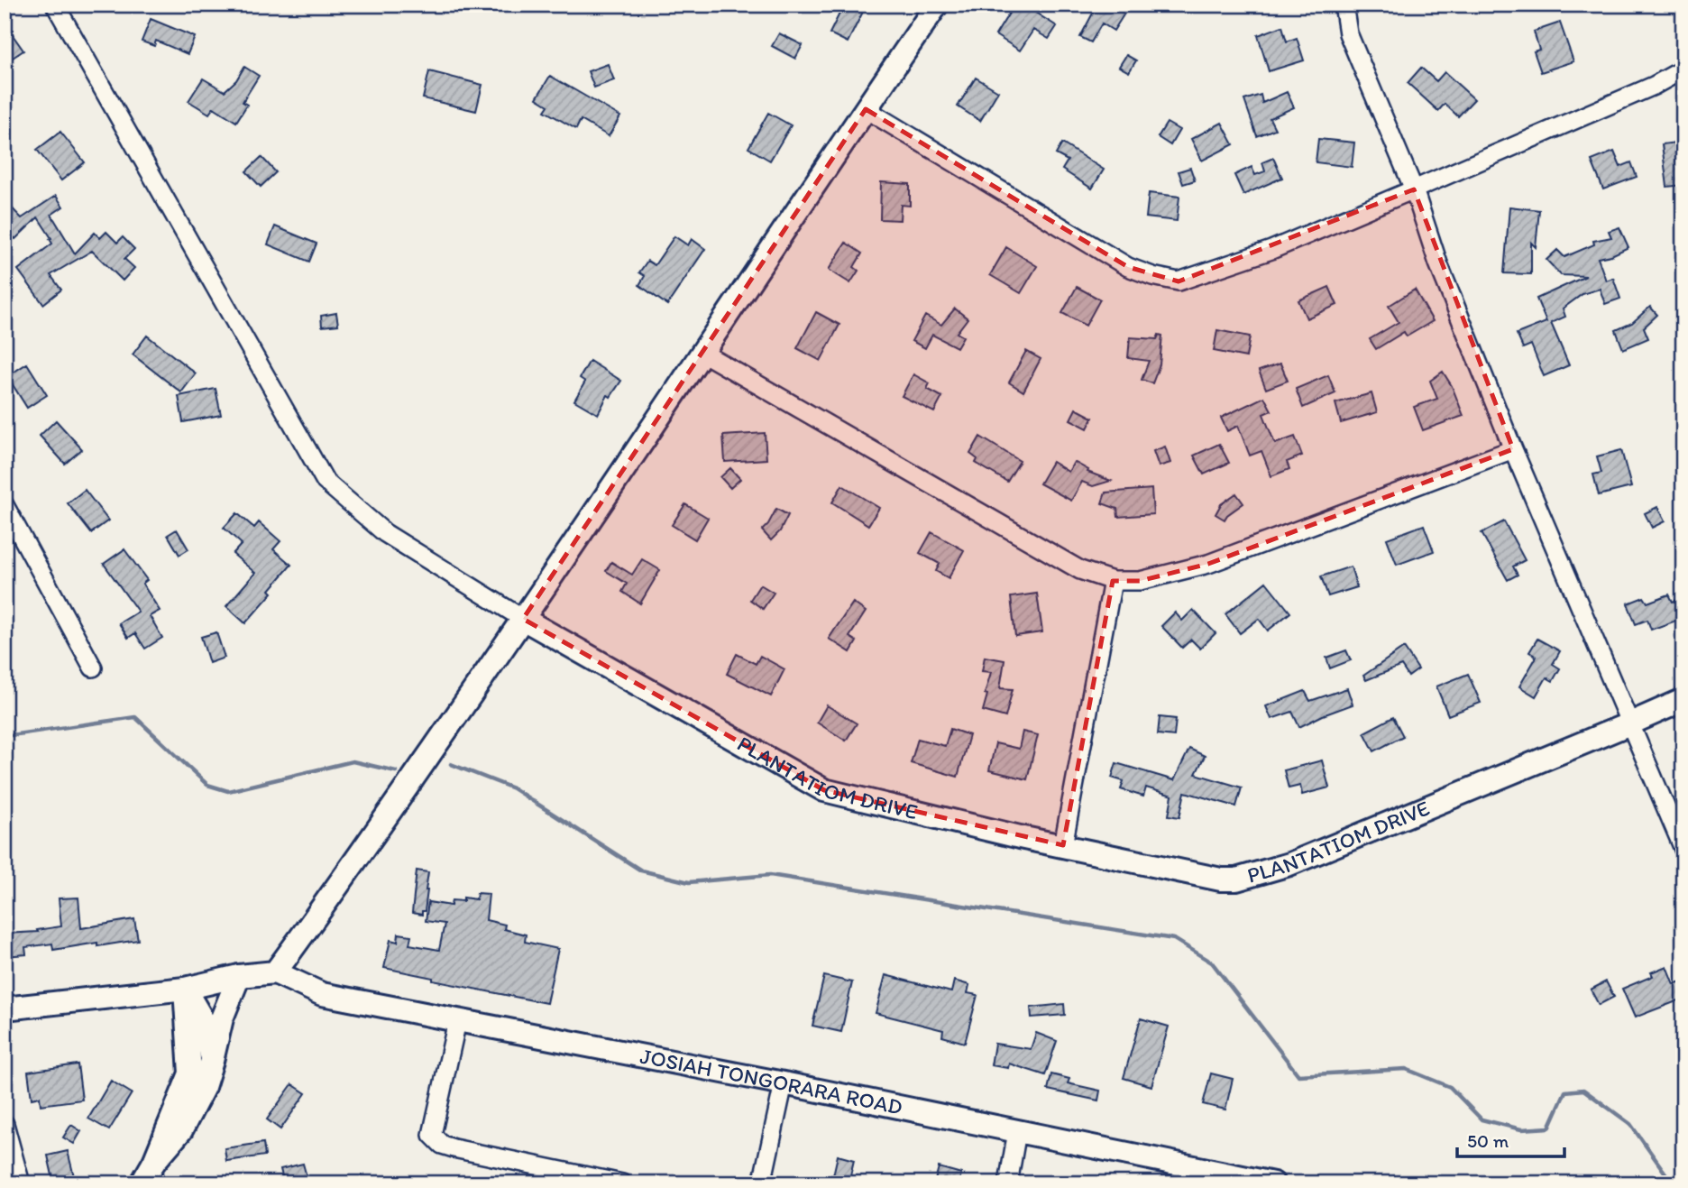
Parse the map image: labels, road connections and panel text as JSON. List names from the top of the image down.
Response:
{
  "streets": {
    "street": ["PLANTATIOM DRIVE", "JOSIAH TONGORARA ROAD"]
  },
  "scale_bar": "50 m"
}
